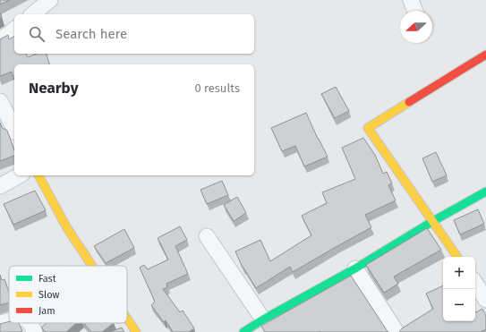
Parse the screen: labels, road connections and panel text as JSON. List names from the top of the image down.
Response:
{
  "legend": ["Fast", "Slow", "Jam"],
  "north": "left",
  "page": {
    "search": "Search here",
    "heading": ["Nearby", "0 results"],
    "map_buttons": ["+", "−"]
  }
}
